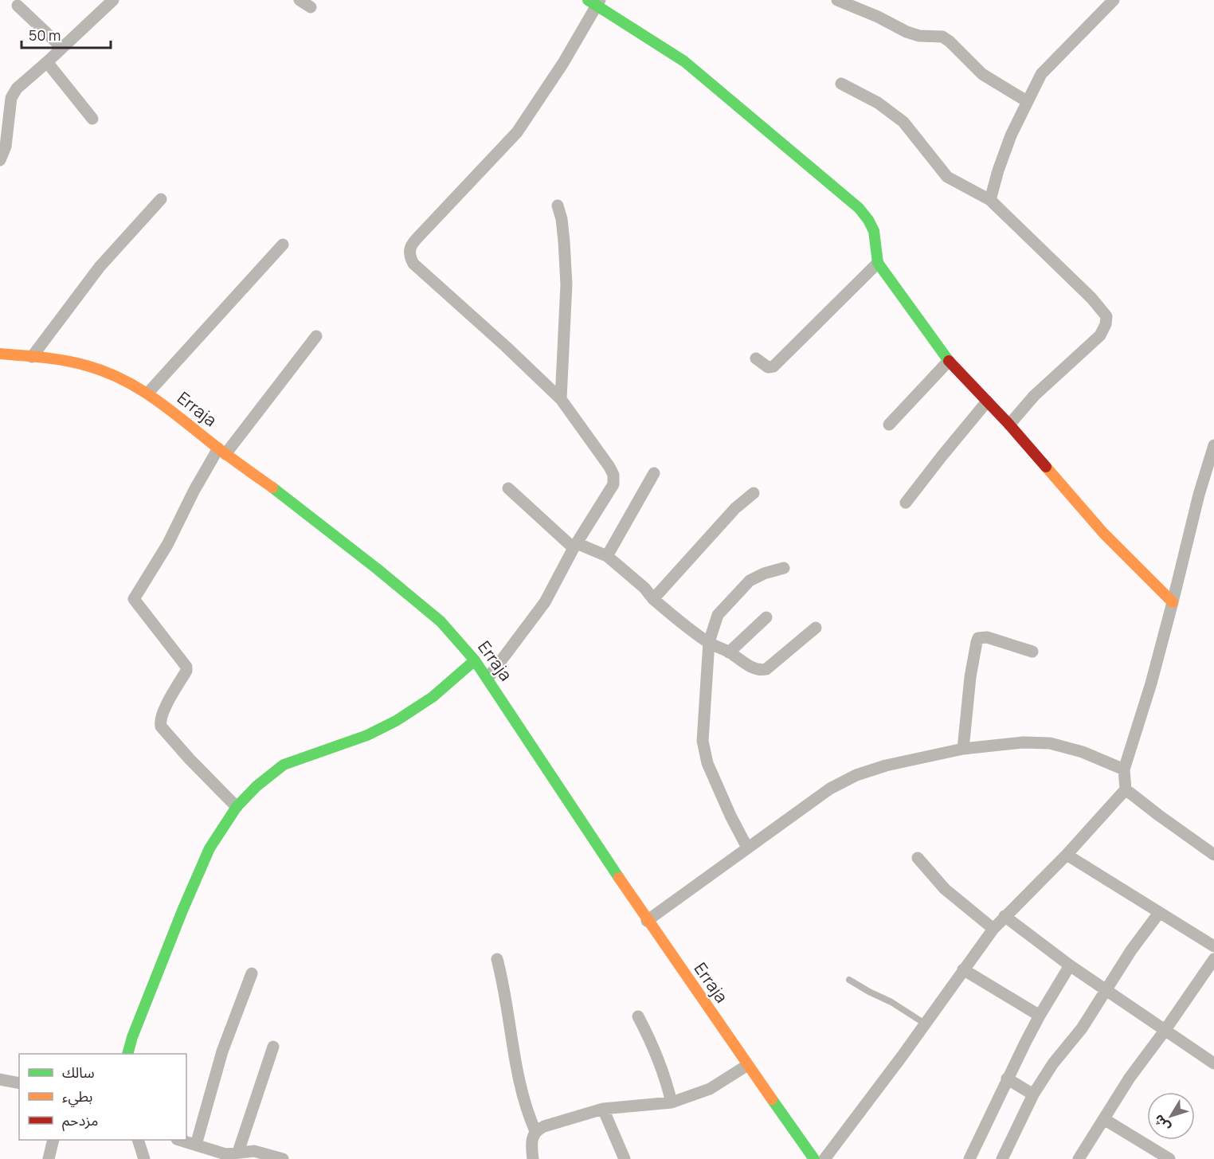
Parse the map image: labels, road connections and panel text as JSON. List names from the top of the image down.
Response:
{
  "streets": {
    "street": ["Erraja"]
  },
  "legend": ["سالك", "بطيء", "مزدحم"],
  "scale_bar": "50 m",
  "north": "bottom left"
}
